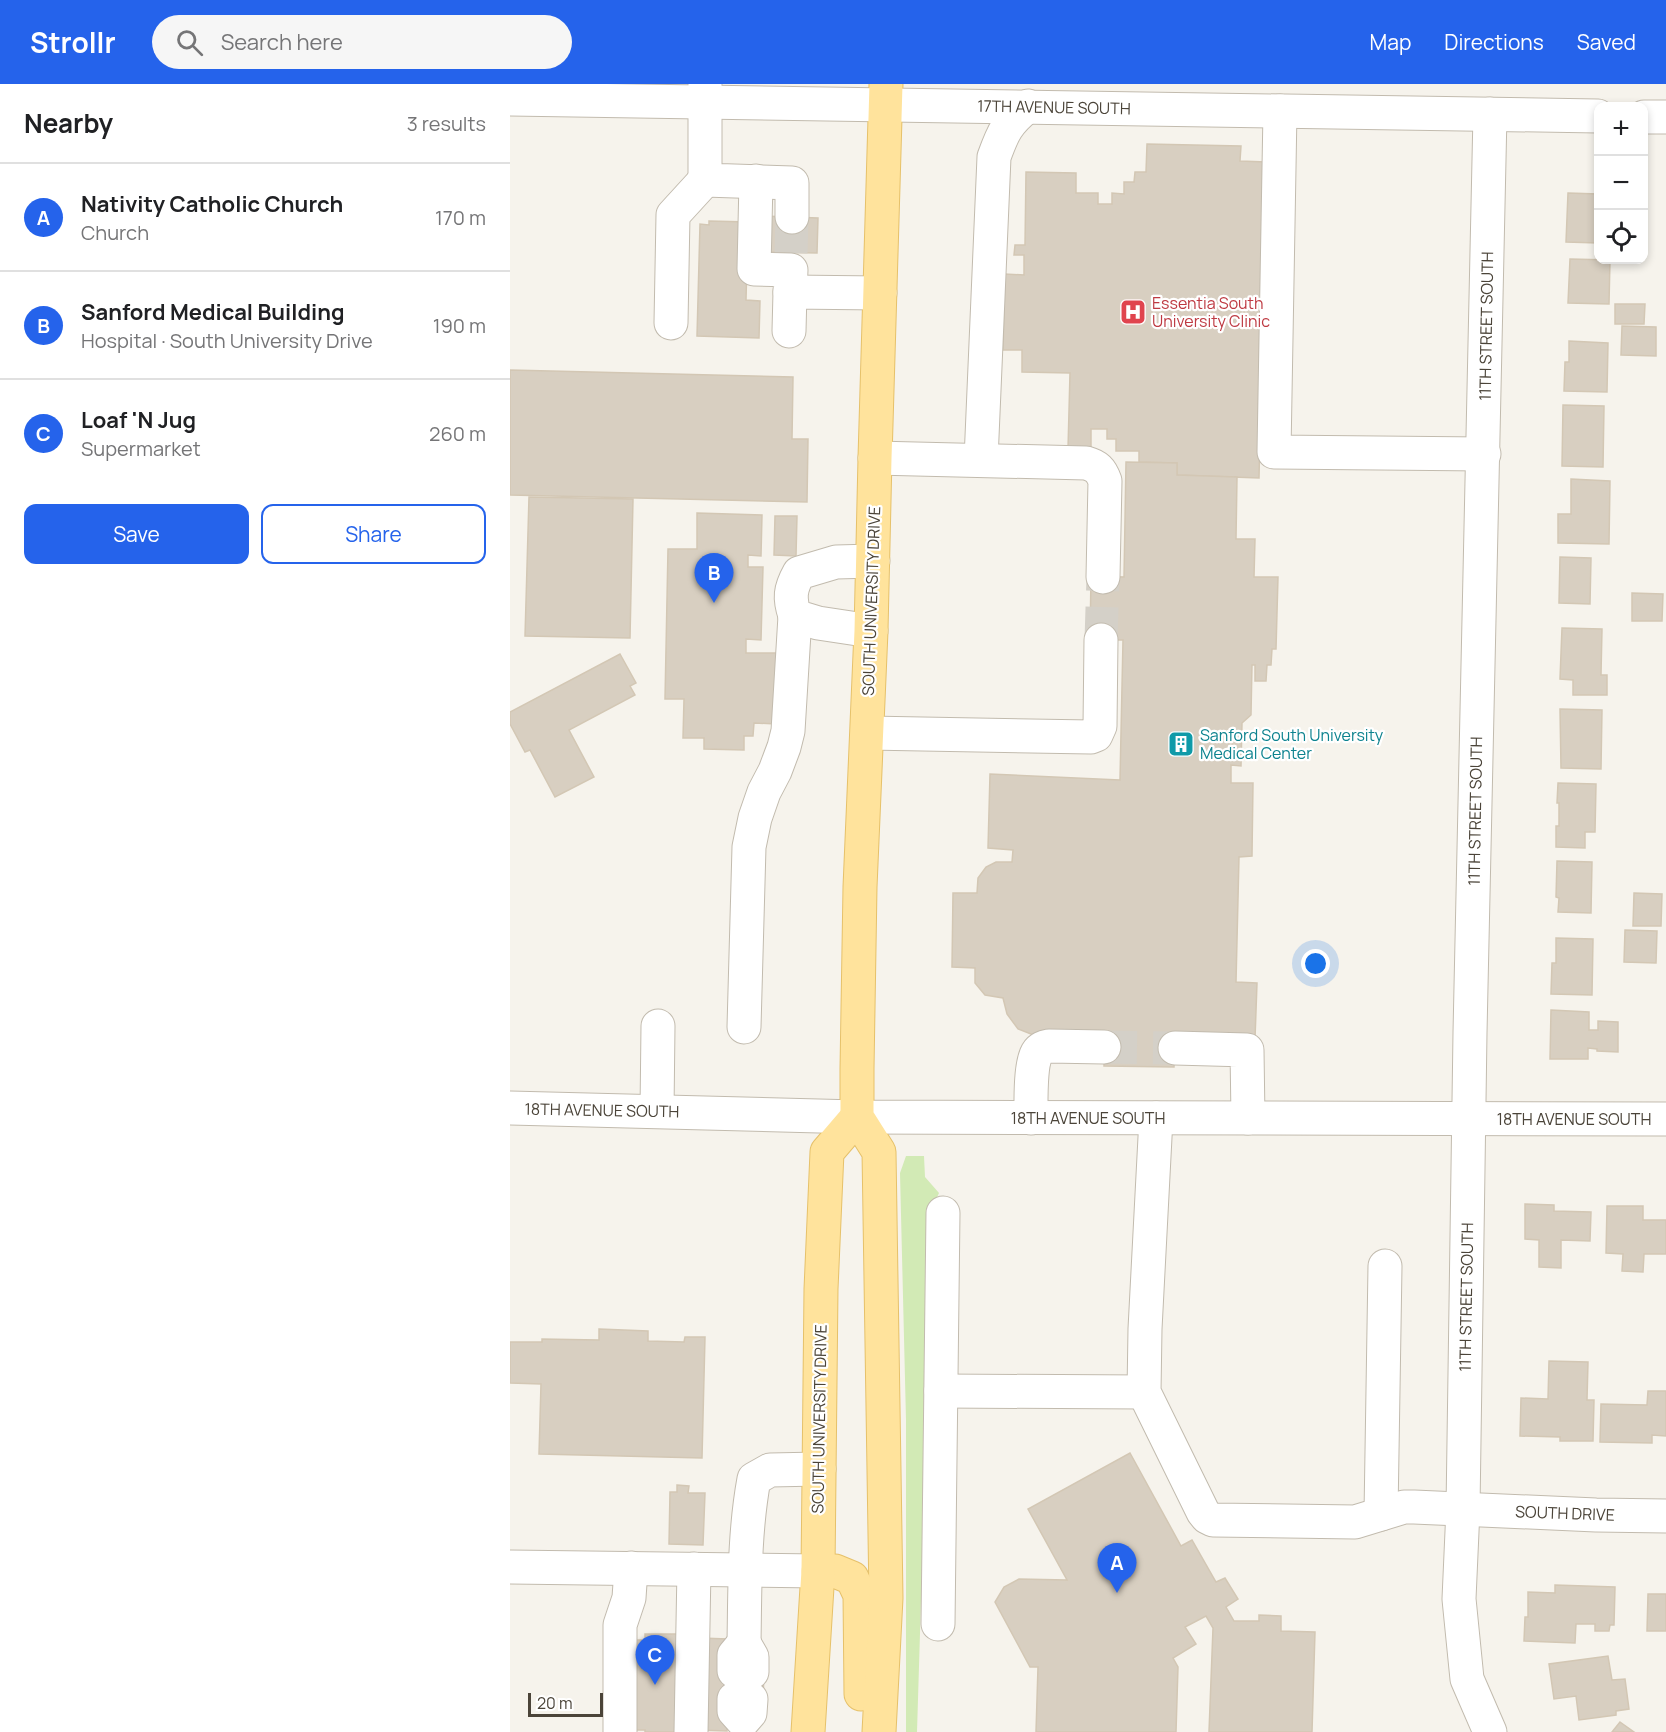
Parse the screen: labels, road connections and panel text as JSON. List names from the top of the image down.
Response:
{
  "streets": {
    "main road": ["SOUTH UNIVERSITY DRIVE"],
    "street": [
      "17TH AVENUE SOUTH",
      "11TH STREET SOUTH",
      "18TH AVENUE SOUTH",
      "SOUTH DRIVE"
    ]
  },
  "crossings": [
    ["17TH AVENUE SOUTH", "11TH STREET SOUTH"],
    ["17TH AVENUE SOUTH", "SOUTH UNIVERSITY DRIVE"],
    ["11TH STREET SOUTH", "18TH AVENUE SOUTH"],
    ["11TH STREET SOUTH", "SOUTH DRIVE"],
    ["SOUTH UNIVERSITY DRIVE", "18TH AVENUE SOUTH"]
  ],
  "places": {
    "hospital": ["Essentia South University Clinic"],
    "building": ["Sanford South University Medical Center"]
  },
  "scale_bar": "20 m",
  "page": {
    "header": "Strollr",
    "search": "Search here",
    "nav": ["Map", "Directions", "Saved"],
    "heading": ["Nearby", "3 results"],
    "map_buttons": ["+", "−"],
    "list": [
      {
        "mark": "A",
        "name": "Nativity Catholic Church",
        "note": "Church",
        "value": "170 m"
      },
      {
        "mark": "B",
        "name": "Sanford Medical Building",
        "note": "Hospital · South University Drive",
        "value": "190 m"
      },
      {
        "mark": "C",
        "name": "Loaf 'N Jug",
        "note": "Supermarket",
        "value": "260 m"
      }
    ],
    "buttons": ["Save", "Share"],
    "pins": ["B", "A", "C"],
    "scale": "20 m"
  }
}
